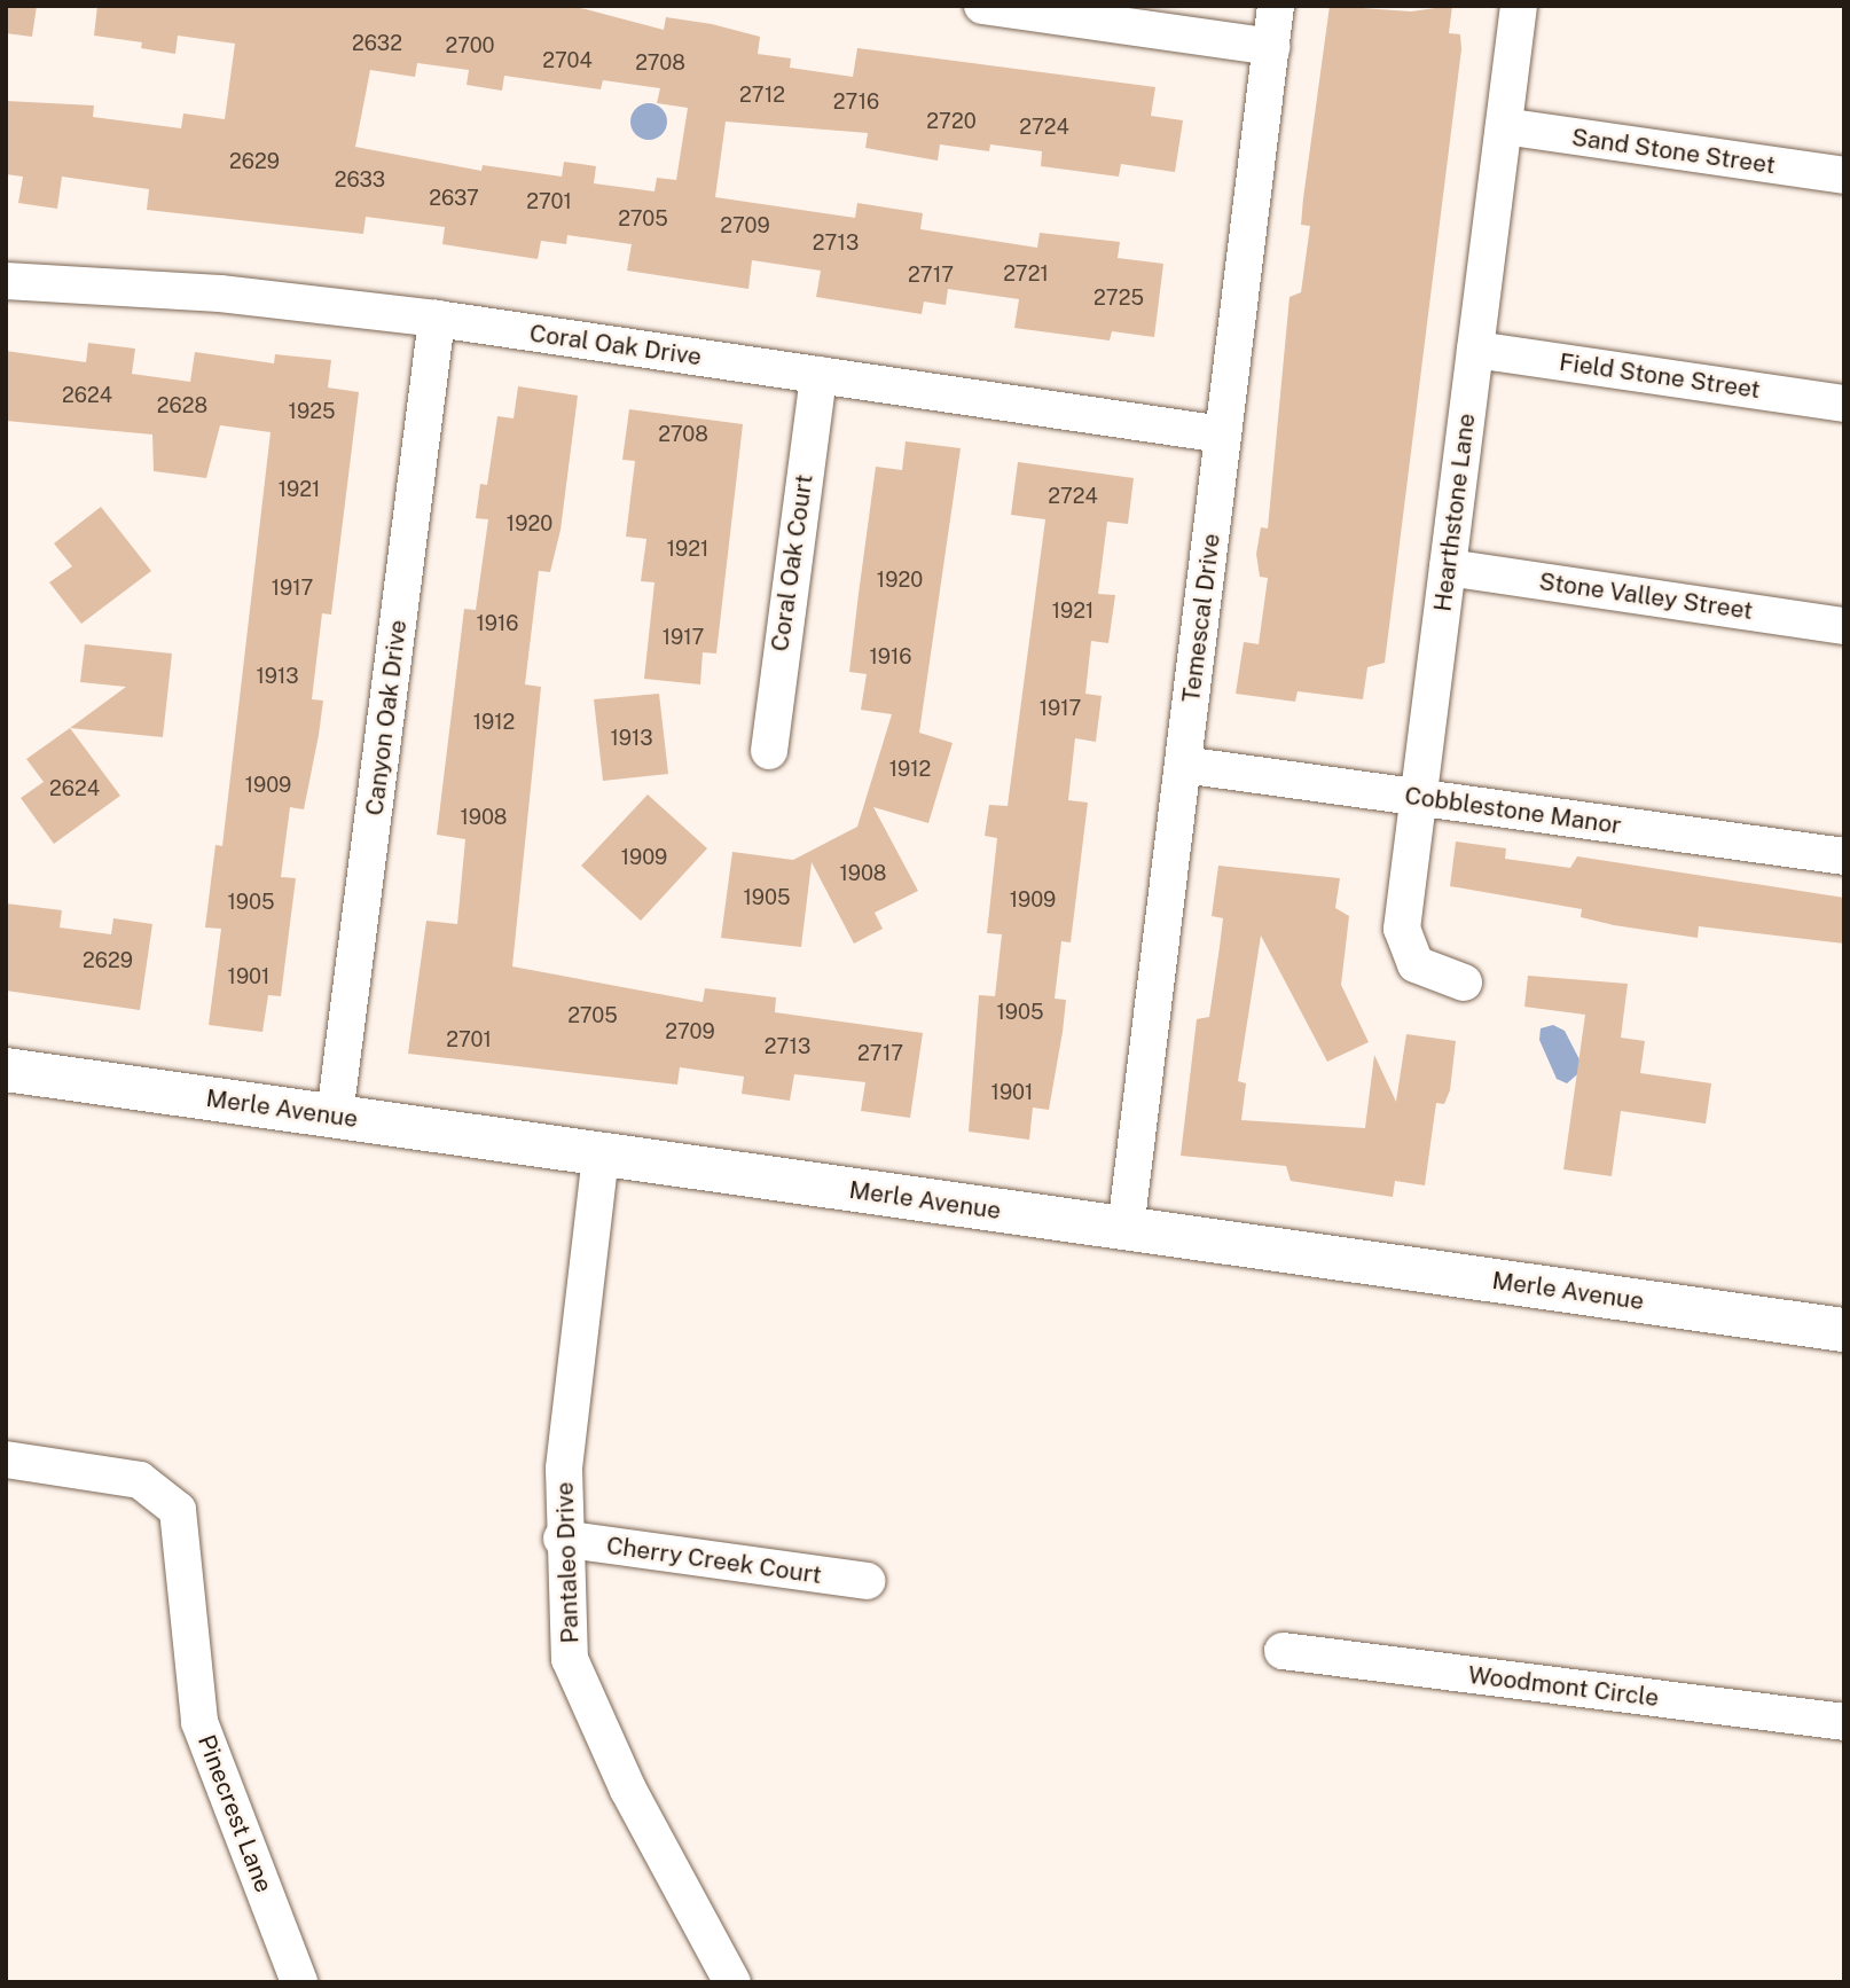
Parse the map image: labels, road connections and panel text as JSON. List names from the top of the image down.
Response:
{
  "streets": {
    "street": [
      "Sand Stone Street",
      "Coral Oak Drive",
      "Field Stone Street",
      "Hearthstone Lane",
      "Coral Oak Court",
      "Stone Valley Street",
      "Temescal Drive",
      "Canyon Oak Drive",
      "Cobblestone Manor",
      "Merle Avenue",
      "Cherry Creek Court",
      "Pantaleo Drive",
      "Woodmont Circle",
      "Pinecrest Lane"
    ]
  },
  "crossings": [
    ["Sand Stone Street", "Hearthstone Lane"],
    ["Coral Oak Drive", "Coral Oak Court"],
    ["Coral Oak Drive", "Temescal Drive"],
    ["Coral Oak Drive", "Canyon Oak Drive"],
    ["Field Stone Street", "Hearthstone Lane"],
    ["Hearthstone Lane", "Stone Valley Street"],
    ["Hearthstone Lane", "Cobblestone Manor"],
    ["Temescal Drive", "Cobblestone Manor"],
    ["Temescal Drive", "Merle Avenue"],
    ["Canyon Oak Drive", "Merle Avenue"],
    ["Merle Avenue", "Pantaleo Drive"],
    ["Cherry Creek Court", "Pantaleo Drive"]
  ],
  "house_numbers": [
    "2632",
    "2700",
    "2704",
    "2708",
    "2712",
    "2716",
    "2720",
    "2724",
    "2629",
    "2633",
    "2637",
    "2701",
    "2705",
    "2709",
    "2713",
    "2721",
    "2717",
    "2725",
    "2624",
    "2628",
    "1925",
    "2708",
    "1921",
    "2724",
    "1920",
    "1921",
    "1920",
    "1917",
    "1921",
    "1916",
    "1917",
    "1916",
    "1913",
    "1917",
    "1912",
    "1913",
    "1912",
    "1909",
    "2624",
    "1908",
    "1909",
    "1908",
    "1905",
    "1909",
    "1905",
    "2629",
    "1901",
    "1905",
    "2705",
    "2709",
    "2701",
    "2713",
    "2717",
    "1901"
  ]
}
